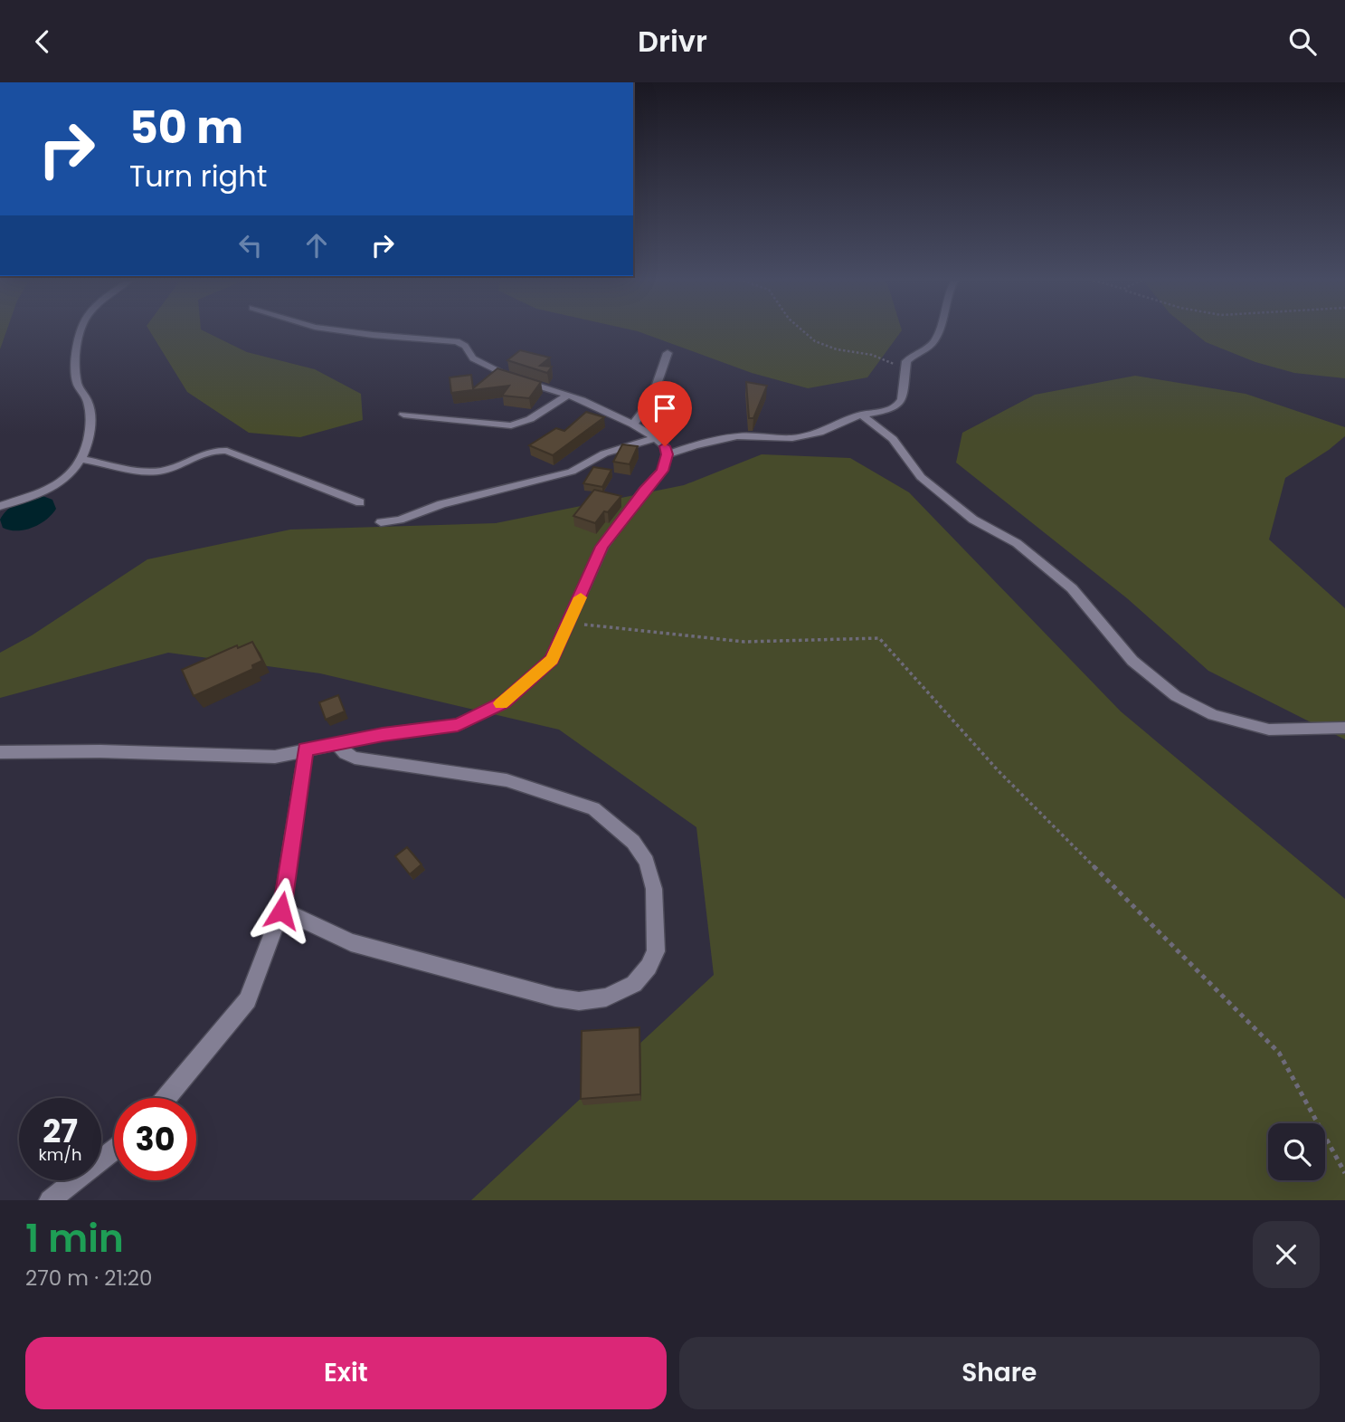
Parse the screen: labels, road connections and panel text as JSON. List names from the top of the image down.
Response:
{
  "page": {
    "header": "Drivr",
    "turn": ["50 m", "Turn right"],
    "speed": "27 km/h",
    "limit": "30",
    "heading": ["1 min", "270 m · 21:20"],
    "buttons": ["Exit", "Share"]
  }
}
